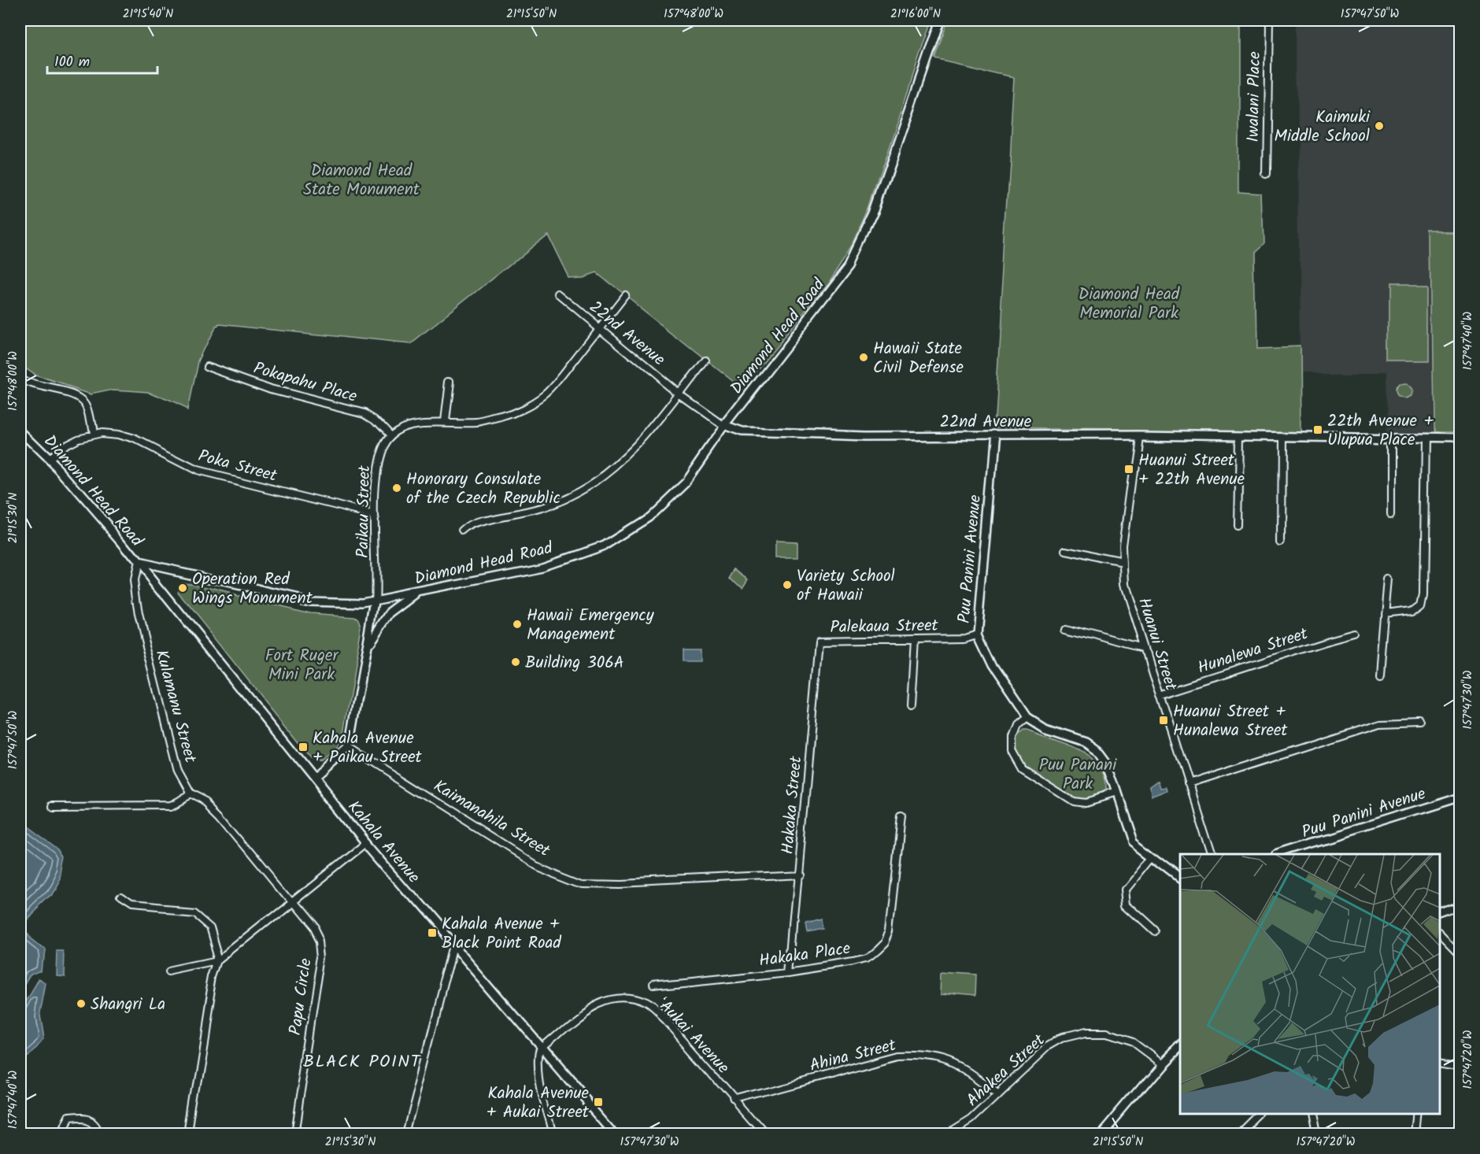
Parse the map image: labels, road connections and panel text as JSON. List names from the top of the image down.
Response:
{
  "streets": {
    "street": [
      "Iwalani Place",
      "22nd Avenue",
      "Diamond Head Road",
      "Pokapahu Place",
      "Poka Street",
      "Paikau Street",
      "Puu Panini Avenue",
      "Palekaua Street",
      "Huanui Street",
      "Hunalewa Street",
      "Kulamanu Street",
      "Hakaka Street",
      "Kaimanahila Street",
      "Kahala Avenue",
      "Hakaka Place",
      "Papu Circle",
      "ʻAukai Avenue",
      "Ahina Street",
      "Ahakea Street"
    ]
  },
  "crossings": [
    ["22nd Avenue", "Diamond Head Road"],
    ["22nd Avenue", "Puu Panini Avenue"],
    ["22nd Avenue", "Huanui Street"],
    ["Diamond Head Road", "Poka Street"],
    ["Diamond Head Road", "Paikau Street"],
    ["Diamond Head Road", "Kulamanu Street"],
    ["Diamond Head Road", "Kahala Avenue"],
    ["Pokapahu Place", "Paikau Street"],
    ["Poka Street", "Paikau Street"],
    ["Paikau Street", "Kaimanahila Street"],
    ["Puu Panini Avenue", "Palekaua Street"],
    ["Palekaua Street", "Hakaka Street"],
    ["Huanui Street", "Hunalewa Street"],
    ["Kulamanu Street", "Kahala Avenue"],
    ["Hakaka Street", "Kaimanahila Street"],
    ["Hakaka Street", "Hakaka Place"],
    ["Kahala Avenue", "ʻAukai Avenue"],
    ["ʻAukai Avenue", "Ahina Street"],
    ["Ahina Street", "Ahakea Street"]
  ],
  "districts": ["BLACK POINT"],
  "parks": [
    "Diamond Head State Monument",
    "Diamond Head Memorial Park",
    "Fort Ruger Mini Park",
    "Puu Panani Park"
  ],
  "places": {
    "other": [
      "Kaimuki Middle School",
      "Hawaii State Civil Defense",
      "Honorary Consulate of the Czech Republic",
      "Variety School of Hawaii",
      "Operation Red Wings Monument",
      "Hawaii Emergency Management",
      "Building 306A",
      "Shangri La"
    ],
    "transit": [
      "22th Avenue + Ulupua Place",
      "Huanui Street + 22th Avenue",
      "Huanui Street + Hunalewa Street",
      "Kahala Avenue + Paikau Street",
      "Kahala Avenue + Black Point Road",
      "Kahala Avenue + Aukai Street"
    ]
  },
  "scale_bar": "100 m",
  "coordinates": [
    "21°15'40\"N",
    "21°15'50\"N",
    "157°48'00\"W",
    "21°16'00\"N",
    "157°47'50\"W",
    "157°47'40\"W",
    "21°15'30\"N",
    "157°47'30\"W",
    "157°47'20\"W"
  ]
}
